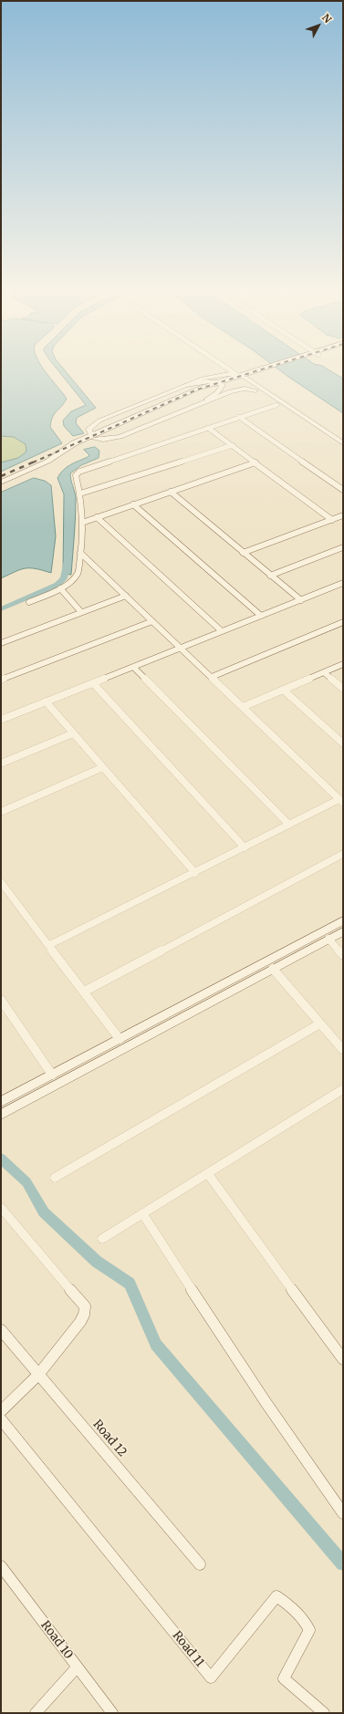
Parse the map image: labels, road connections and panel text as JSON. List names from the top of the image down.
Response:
{
  "streets": {
    "street": ["Road 12", "Road 10", "Road 11"]
  },
  "north": "top right"
}
